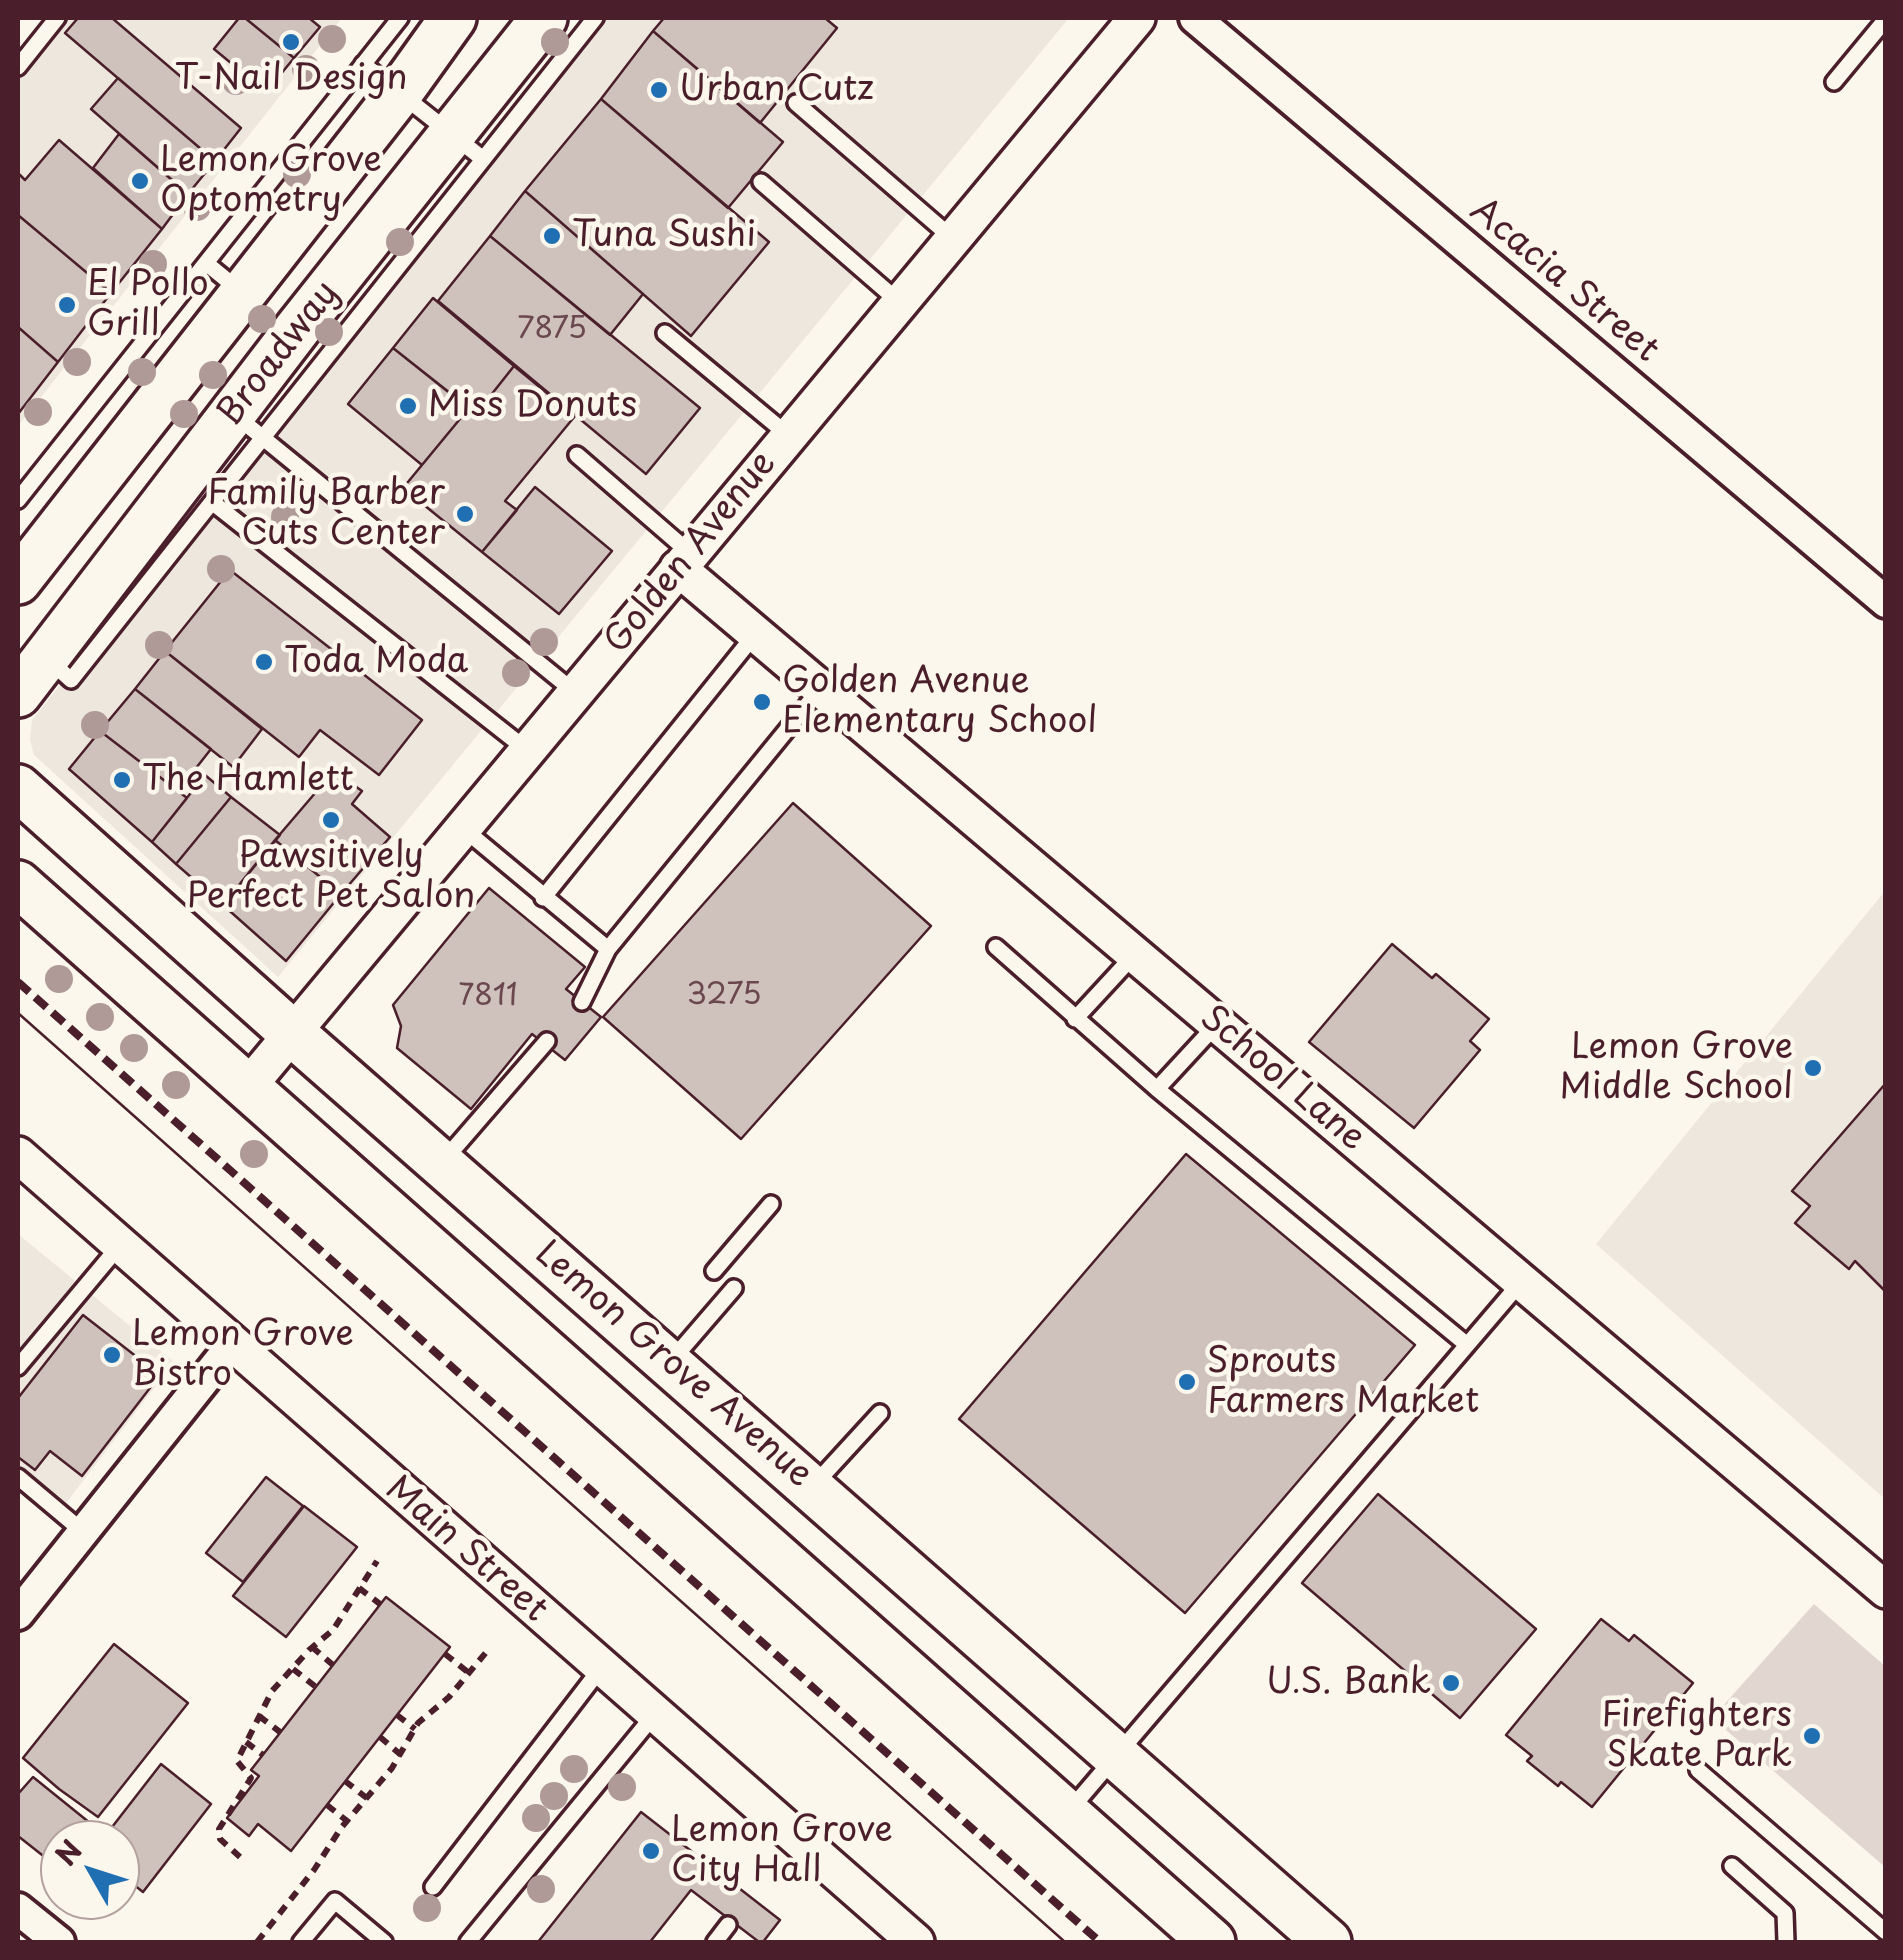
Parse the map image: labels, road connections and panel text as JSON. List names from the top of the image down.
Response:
{
  "streets": {
    "main road": ["Broadway", "Lemon Grove Avenue"],
    "street": [
      "Acacia Street",
      "Golden Avenue",
      "School Lane",
      "Main Street"
    ]
  },
  "crossings": [
    ["Golden Avenue", "School Lane"],
    ["Golden Avenue", "Lemon Grove Avenue"]
  ],
  "places": [
    "T-Nail Design",
    "Urban Cutz",
    "Lemon Grove Optometry",
    "Tuna Sushi",
    "El Pollo Grill",
    "Miss Donuts",
    "Family Barber Cuts Center",
    "Toda Moda",
    "Golden Avenue Elementary School",
    "The Hamlett",
    "Pawsitively Perfect Pet Salon",
    "Lemon Grove Middle School",
    "Lemon Grove Bistro",
    "Sprouts Farmers Market",
    "U.S. Bank",
    "Firefighters Skate Park",
    "Lemon Grove City Hall"
  ],
  "house_numbers": ["7875", "3275", "7811"],
  "north": "top left"
}
